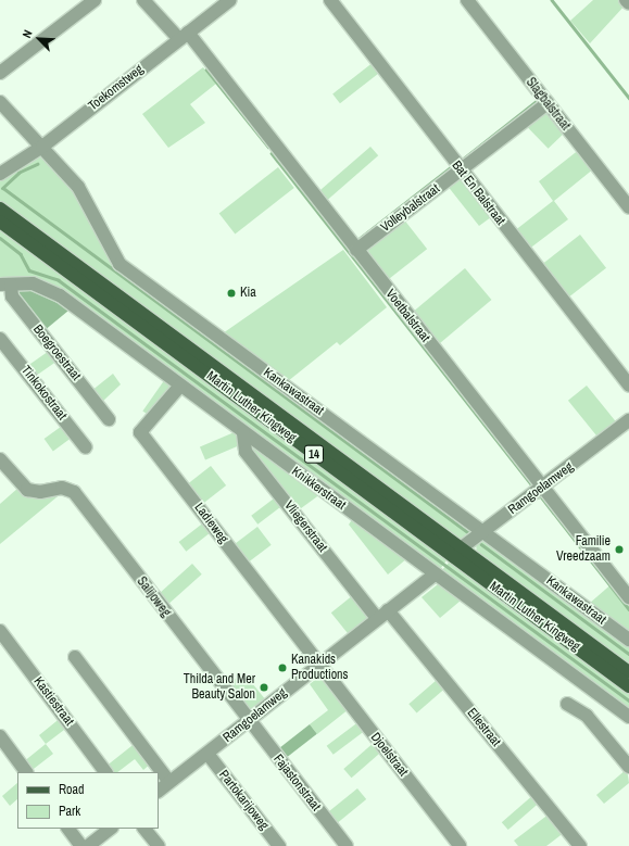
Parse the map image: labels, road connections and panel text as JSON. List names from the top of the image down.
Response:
{
  "streets": {
    "main road": ["Martin Luther Kingweg", "14"],
    "street": [
      "Toekomstweg",
      "Slagbalstraat",
      "Bat En Balstraat",
      "Volleybalstraat",
      "Voetbalstraat",
      "Boegroestraat",
      "Kankawastraat",
      "Tinkokostraat",
      "Knikkerstraat",
      "Ramgoelamweg",
      "Ladieweg",
      "Vliegerstraat",
      "Salijoweg",
      "Kastiestraat",
      "Ellestraat",
      "Djoelstraat",
      "Fajastonstraat",
      "Partokarijoweg"
    ]
  },
  "crossings": [
    ["Toekomstweg", "Voetbalstraat"],
    ["Toekomstweg", "Kankawastraat"],
    ["Slagbalstraat", "Volleybalstraat"],
    ["Bat En Balstraat", "Volleybalstraat"],
    ["Volleybalstraat", "Voetbalstraat"],
    ["Voetbalstraat", "Ramgoelamweg"],
    ["Boegroestraat", "Knikkerstraat"],
    ["Kankawastraat", "Ramgoelamweg"],
    ["Martin Luther Kingweg", "Ramgoelamweg"],
    ["Knikkerstraat", "Ramgoelamweg"],
    ["Knikkerstraat", "Ladieweg"],
    ["Knikkerstraat", "Vliegerstraat"],
    ["Ramgoelamweg", "Ladieweg"],
    ["Ramgoelamweg", "Vliegerstraat"],
    ["Ramgoelamweg", "Salijoweg"],
    ["Ramgoelamweg", "Ellestraat"],
    ["Ramgoelamweg", "Djoelstraat"],
    ["Ramgoelamweg", "Fajastonstraat"],
    ["Ramgoelamweg", "Partokarijoweg"],
    ["Ladieweg", "Djoelstraat"],
    ["Vliegerstraat", "Ellestraat"],
    ["Salijoweg", "Fajastonstraat"]
  ],
  "places": [
    "Kia",
    "Familie Vreedzaam",
    "Kanakids Productions",
    "Thilda and Mer Beauty Salon"
  ],
  "legend": ["Road", "Park"],
  "north": "top left"
}
